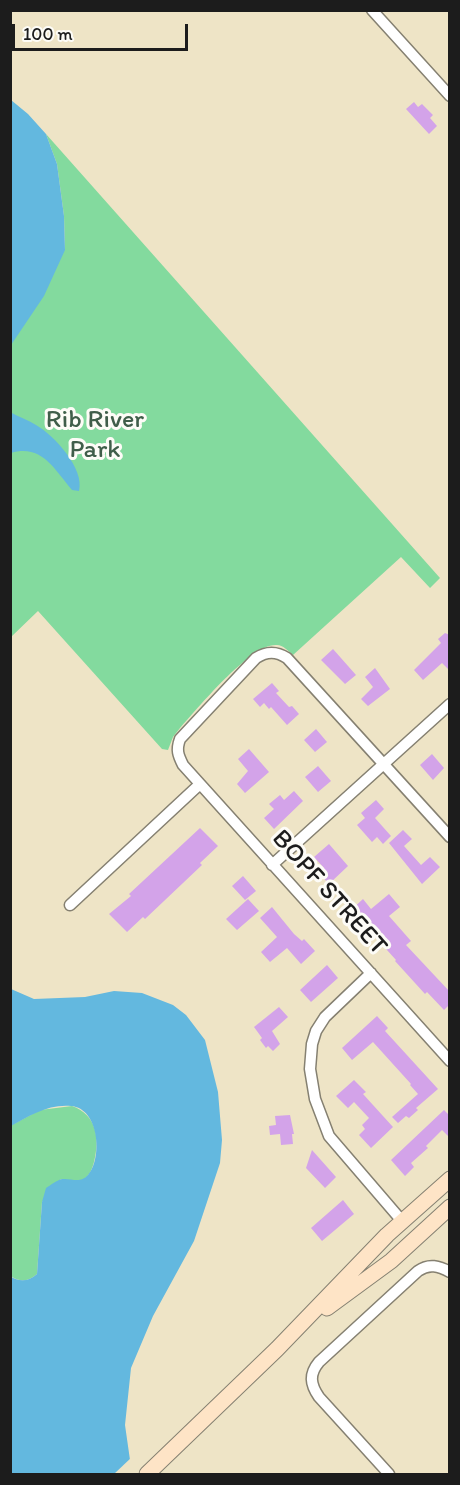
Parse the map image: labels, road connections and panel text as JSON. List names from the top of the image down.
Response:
{
  "streets": {
    "street": ["BOPF STREET"]
  },
  "parks": ["Rib River Park"],
  "scale_bar": "100 m"
}
